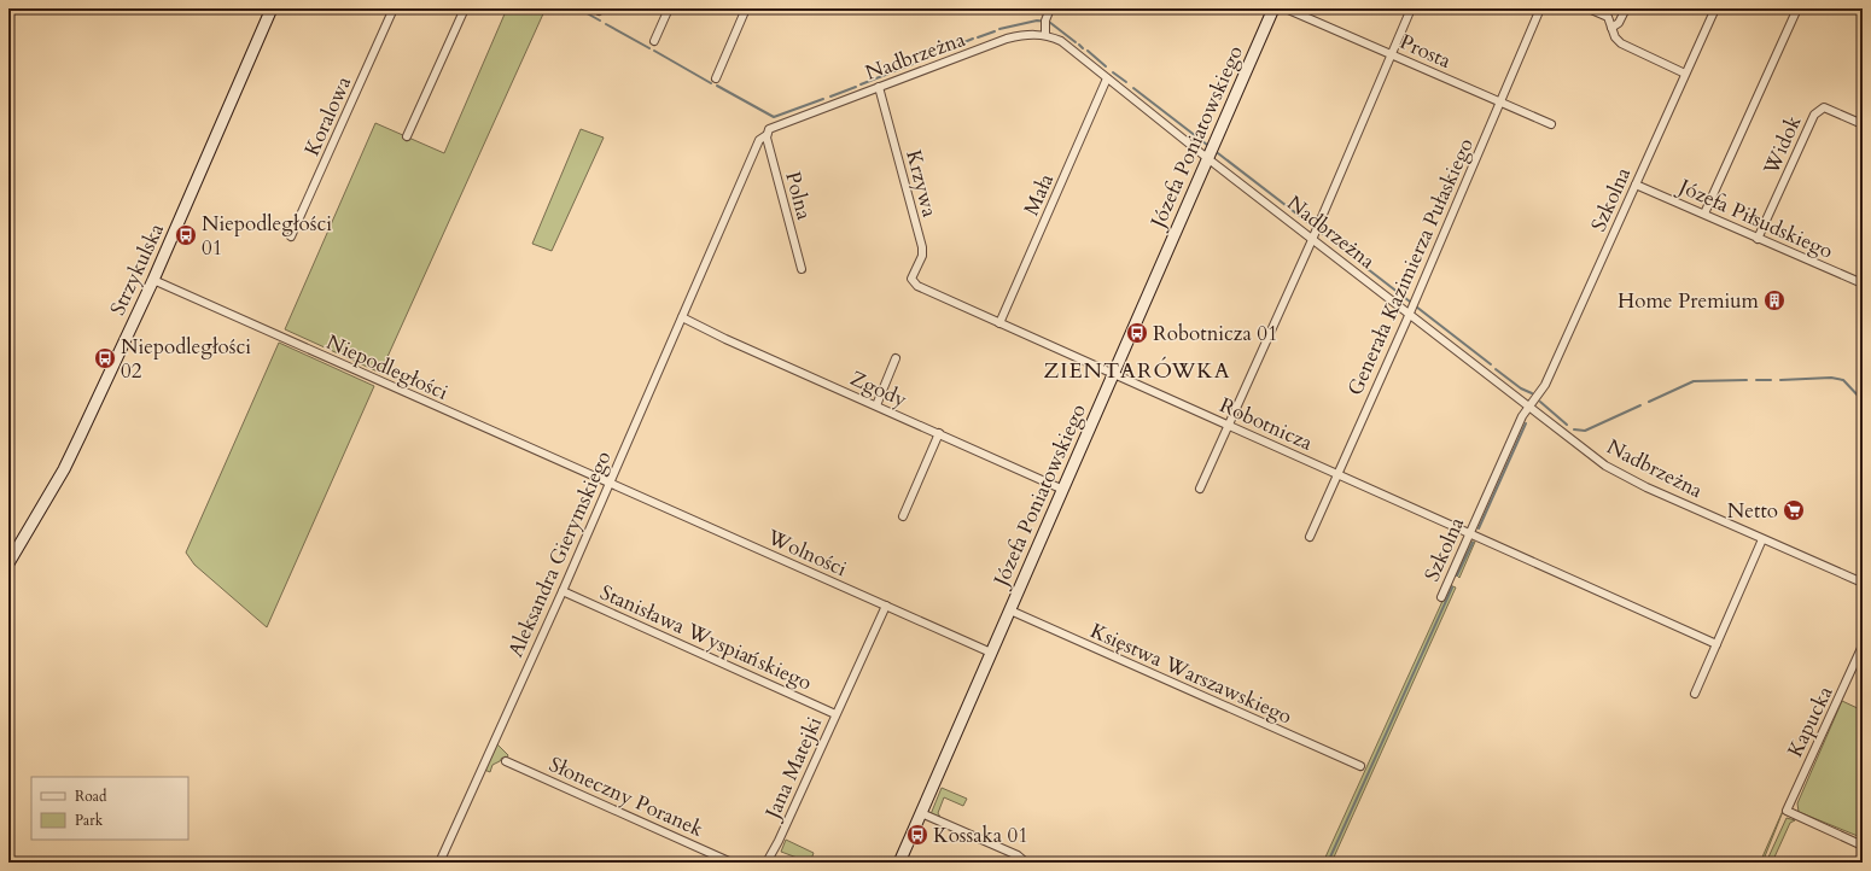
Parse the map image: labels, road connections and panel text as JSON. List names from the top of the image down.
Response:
{
  "streets": {
    "street": [
      "Prosta",
      "Nadbrzeżna",
      "Koralowa",
      "Józefa Poniatowskiego",
      "Widok",
      "Krzywa",
      "Mała",
      "Polna",
      "Szkolna",
      "Józefa Piłsudskiego",
      "Generała Kazimierza Pułaskiego",
      "Strzykulska",
      "Niepodległości",
      "Zgody",
      "Robotnicza",
      "Wolności",
      "Aleksandra Gierymskiego",
      "Stanisława Wyspiańskiego",
      "Księstwa Warszawskiego",
      "Kapucka",
      "Jana Matejki",
      "Słoneczny Poranek"
    ]
  },
  "crossings": [
    ["Prosta", "Generała Kazimierza Pułaskiego"],
    ["Nadbrzeżna", "Józefa Poniatowskiego"],
    ["Nadbrzeżna", "Krzywa"],
    ["Nadbrzeżna", "Mała"],
    ["Nadbrzeżna", "Polna"],
    ["Nadbrzeżna", "Szkolna"],
    ["Nadbrzeżna", "Generała Kazimierza Pułaskiego"],
    ["Nadbrzeżna", "Aleksandra Gierymskiego"],
    ["Józefa Poniatowskiego", "Zgody"],
    ["Józefa Poniatowskiego", "Robotnicza"],
    ["Józefa Poniatowskiego", "Wolności"],
    ["Józefa Poniatowskiego", "Księstwa Warszawskiego"],
    ["Widok", "Józefa Piłsudskiego"],
    ["Krzywa", "Robotnicza"],
    ["Mała", "Robotnicza"],
    ["Polna", "Aleksandra Gierymskiego"],
    ["Szkolna", "Józefa Piłsudskiego"],
    ["Szkolna", "Robotnicza"],
    ["Generała Kazimierza Pułaskiego", "Robotnicza"],
    ["Strzykulska", "Niepodległości"],
    ["Niepodległości", "Wolności"],
    ["Niepodległości", "Aleksandra Gierymskiego"],
    ["Zgody", "Aleksandra Gierymskiego"],
    ["Wolności", "Aleksandra Gierymskiego"],
    ["Wolności", "Jana Matejki"],
    ["Aleksandra Gierymskiego", "Stanisława Wyspiańskiego"],
    ["Stanisława Wyspiańskiego", "Jana Matejki"]
  ],
  "districts": ["ZIENTARÓWKA"],
  "places": {
    "bus stop": [
      "Niepodległości 01",
      "Robotnicza 01",
      "Niepodległości 02",
      "Kossaka 01"
    ],
    "building": ["Home Premium"],
    "supermarket": ["Netto"]
  },
  "legend": ["Road", "Park"]
}
